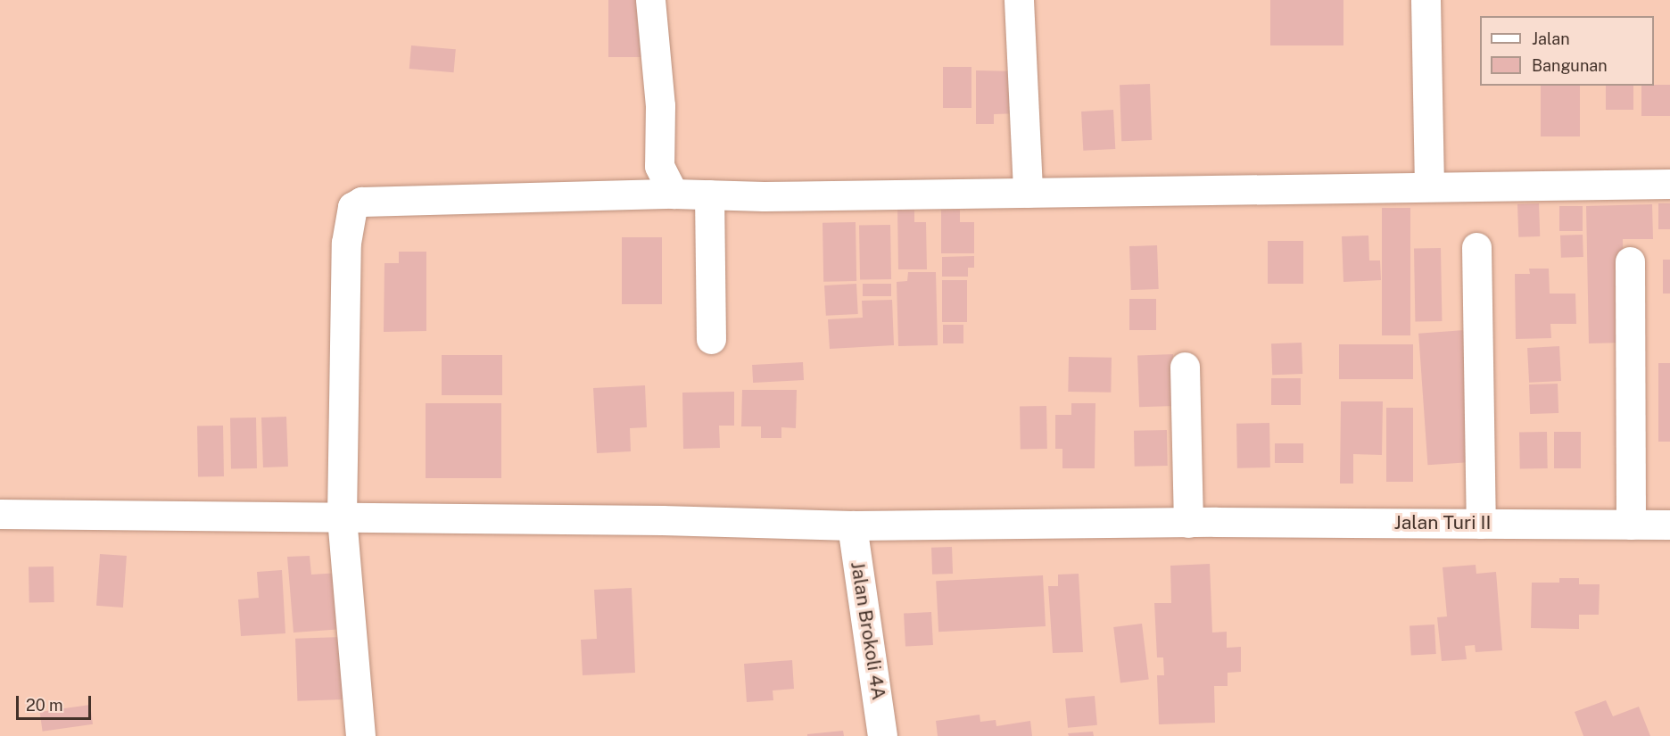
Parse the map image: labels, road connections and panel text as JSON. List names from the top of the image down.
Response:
{
  "streets": {
    "street": ["Jalan Turi II", "Jalan Brokoli 4A"]
  },
  "crossings": [
    ["Jalan Turi II", "Jalan Brokoli 4A"]
  ],
  "legend": ["Jalan", "Bangunan"],
  "scale_bar": "20 m"
}
